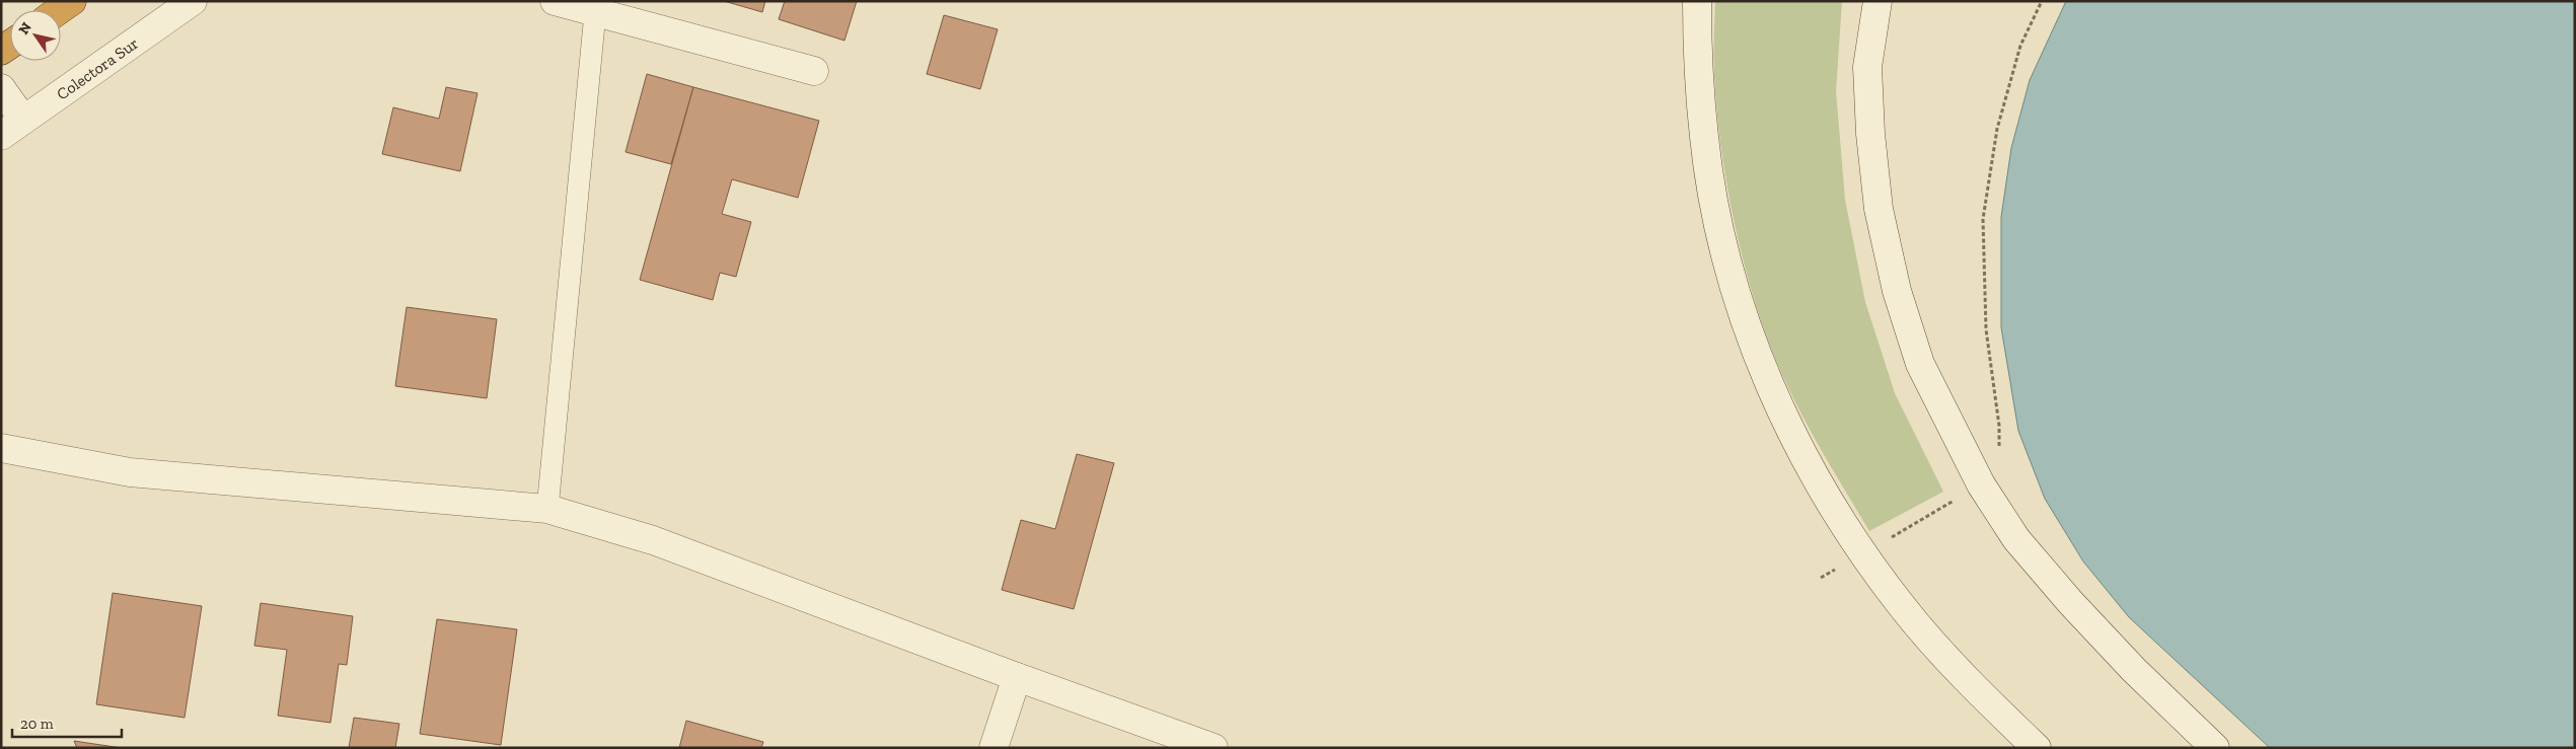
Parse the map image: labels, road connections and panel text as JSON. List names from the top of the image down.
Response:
{
  "streets": {
    "street": ["Colectora Sur"]
  },
  "scale_bar": "20 m",
  "north": "top left"
}
